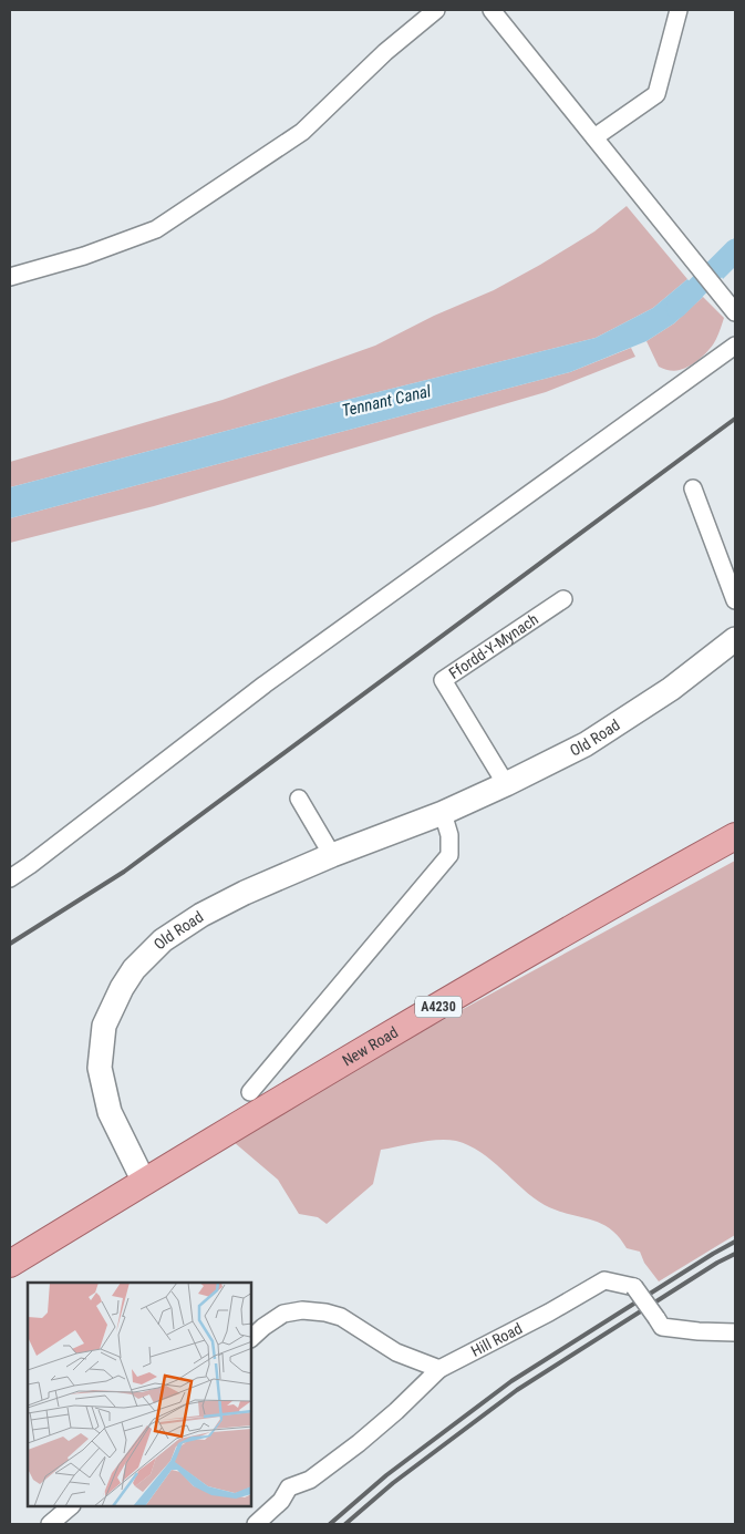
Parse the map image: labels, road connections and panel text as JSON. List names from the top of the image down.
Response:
{
  "streets": {
    "main road": ["Old Road", "A4230", "New Road"],
    "street": ["Ffordd-Y-Mynach", "Hill Road"]
  },
  "crossings": [
    ["Ffordd-Y-Mynach", "Old Road"],
    ["Old Road", "New Road"]
  ],
  "water": ["Tennant Canal"]
}
